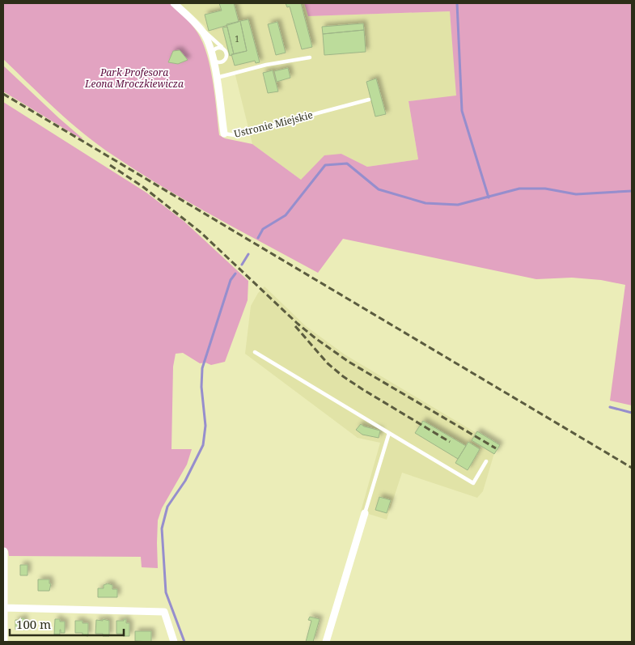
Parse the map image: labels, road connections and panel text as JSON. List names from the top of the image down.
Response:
{
  "streets": {
    "street": ["Ustronie Miejskie"]
  },
  "parks": ["Park Profesora Leona Mroczkiewicza"],
  "house_numbers": ["1"],
  "scale_bar": "100 m"
}
